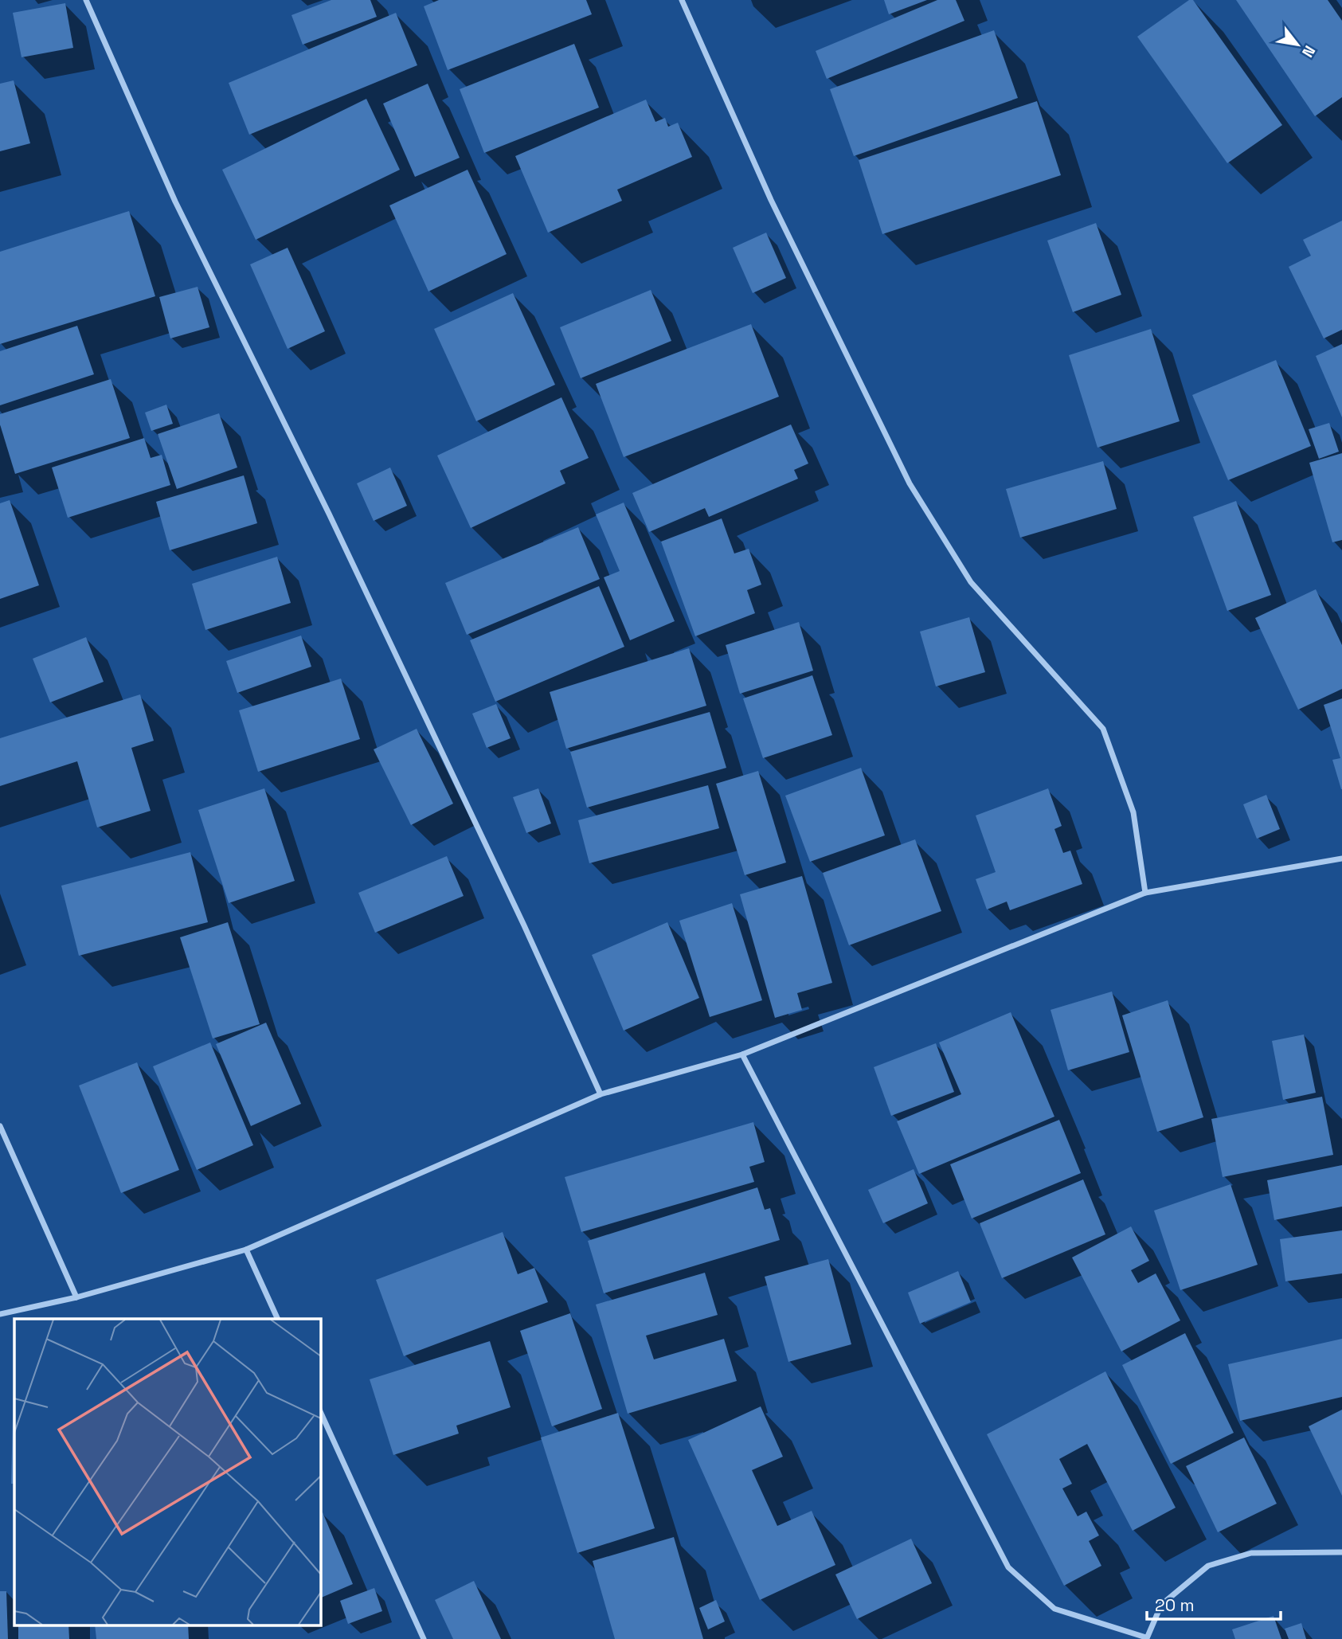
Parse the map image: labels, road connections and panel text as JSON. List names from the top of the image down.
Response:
{
  "scale_bar": "20 m",
  "north": "bottom right"
}
